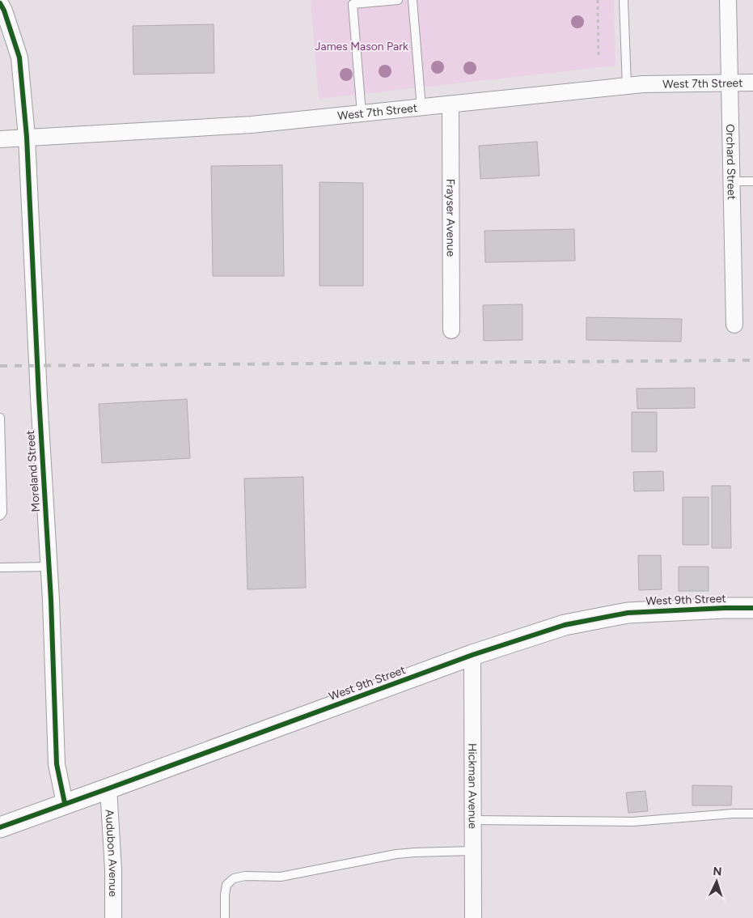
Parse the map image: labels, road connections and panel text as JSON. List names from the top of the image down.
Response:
{
  "streets": {
    "street": [
      "West 7th Street",
      "Orchard Street",
      "Frayser Avenue",
      "Moreland Street",
      "West 9th Street",
      "Hickman Avenue",
      "Audubon Avenue"
    ]
  },
  "crossings": [
    ["West 7th Street", "Orchard Street"],
    ["West 7th Street", "Frayser Avenue"],
    ["West 7th Street", "Moreland Street"],
    ["Moreland Street", "West 9th Street"],
    ["West 9th Street", "Hickman Avenue"],
    ["West 9th Street", "Audubon Avenue"]
  ],
  "parks": ["James Mason Park"],
  "north": "top"
}
